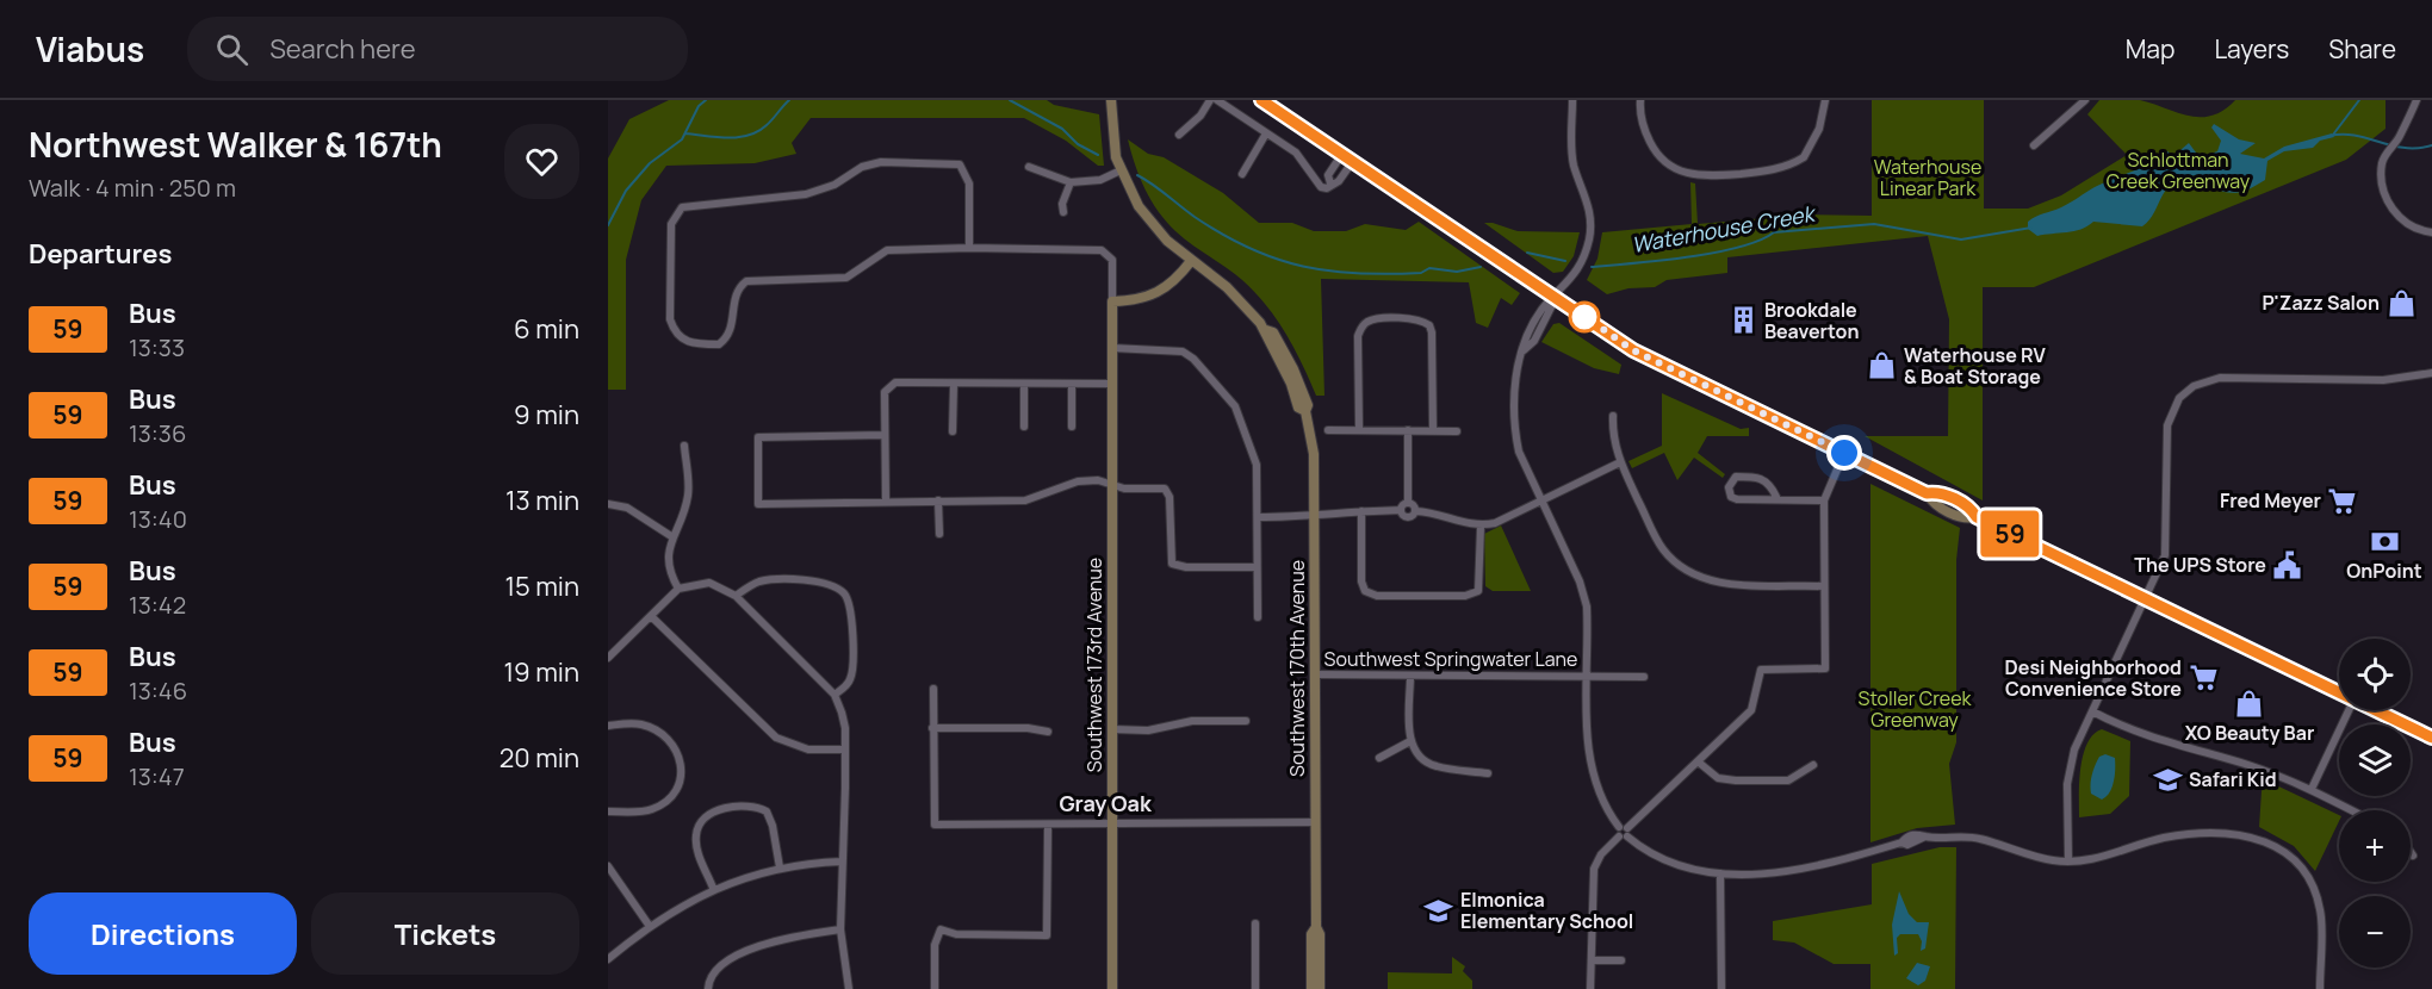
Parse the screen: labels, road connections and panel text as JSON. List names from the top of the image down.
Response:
{
  "streets": {
    "main road": ["Southwest 173rd Avenue", "Southwest 170th Avenue"],
    "street": ["Southwest Springwater Lane"]
  },
  "crossings": [
    ["Southwest Springwater Lane", "Southwest 170th Avenue"]
  ],
  "districts": ["Gray Oak"],
  "water": ["Waterhouse Creek"],
  "parks": ["Schlottman Creek Greenway", "Waterhouse Linear Park", "Stoller Creek Greenway"],
  "places": {
    "shop": ["P'Zazz Salon", "Waterhouse RV & Boat Storage", "XO Beauty Bar"],
    "building": ["Brookdale Beaverton"],
    "supermarket": ["Fred Meyer", "Desi Neighborhood Convenience Store"],
    "bank": ["OnPoint"],
    "public building": ["The UPS Store"],
    "school or university": ["Safari Kid", "Elmonica Elementary School"]
  },
  "lines": ["bus line 59"],
  "page": {
    "header": "Viabus",
    "search": "Search here",
    "nav": ["Map", "Layers", "Share"],
    "heading": [
      ["Northwest Walker & 167th", "Walk · 4 min · 250 m"],
      "Departures"
    ],
    "on_map": "59",
    "list": [
      {
        "mark": "59",
        "name": "Bus",
        "note": "13:33",
        "value": "6 min"
      },
      {
        "mark": "59",
        "name": "Bus",
        "note": "13:36",
        "value": "9 min"
      },
      {
        "mark": "59",
        "name": "Bus",
        "note": "13:40",
        "value": "13 min"
      },
      {
        "mark": "59",
        "name": "Bus",
        "note": "13:42",
        "value": "15 min"
      },
      {
        "mark": "59",
        "name": "Bus",
        "note": "13:46",
        "value": "19 min"
      },
      {
        "mark": "59",
        "name": "Bus",
        "note": "13:47",
        "value": "20 min"
      }
    ],
    "map_buttons": ["+", "−"],
    "buttons": ["Directions", "Tickets"]
  }
}
